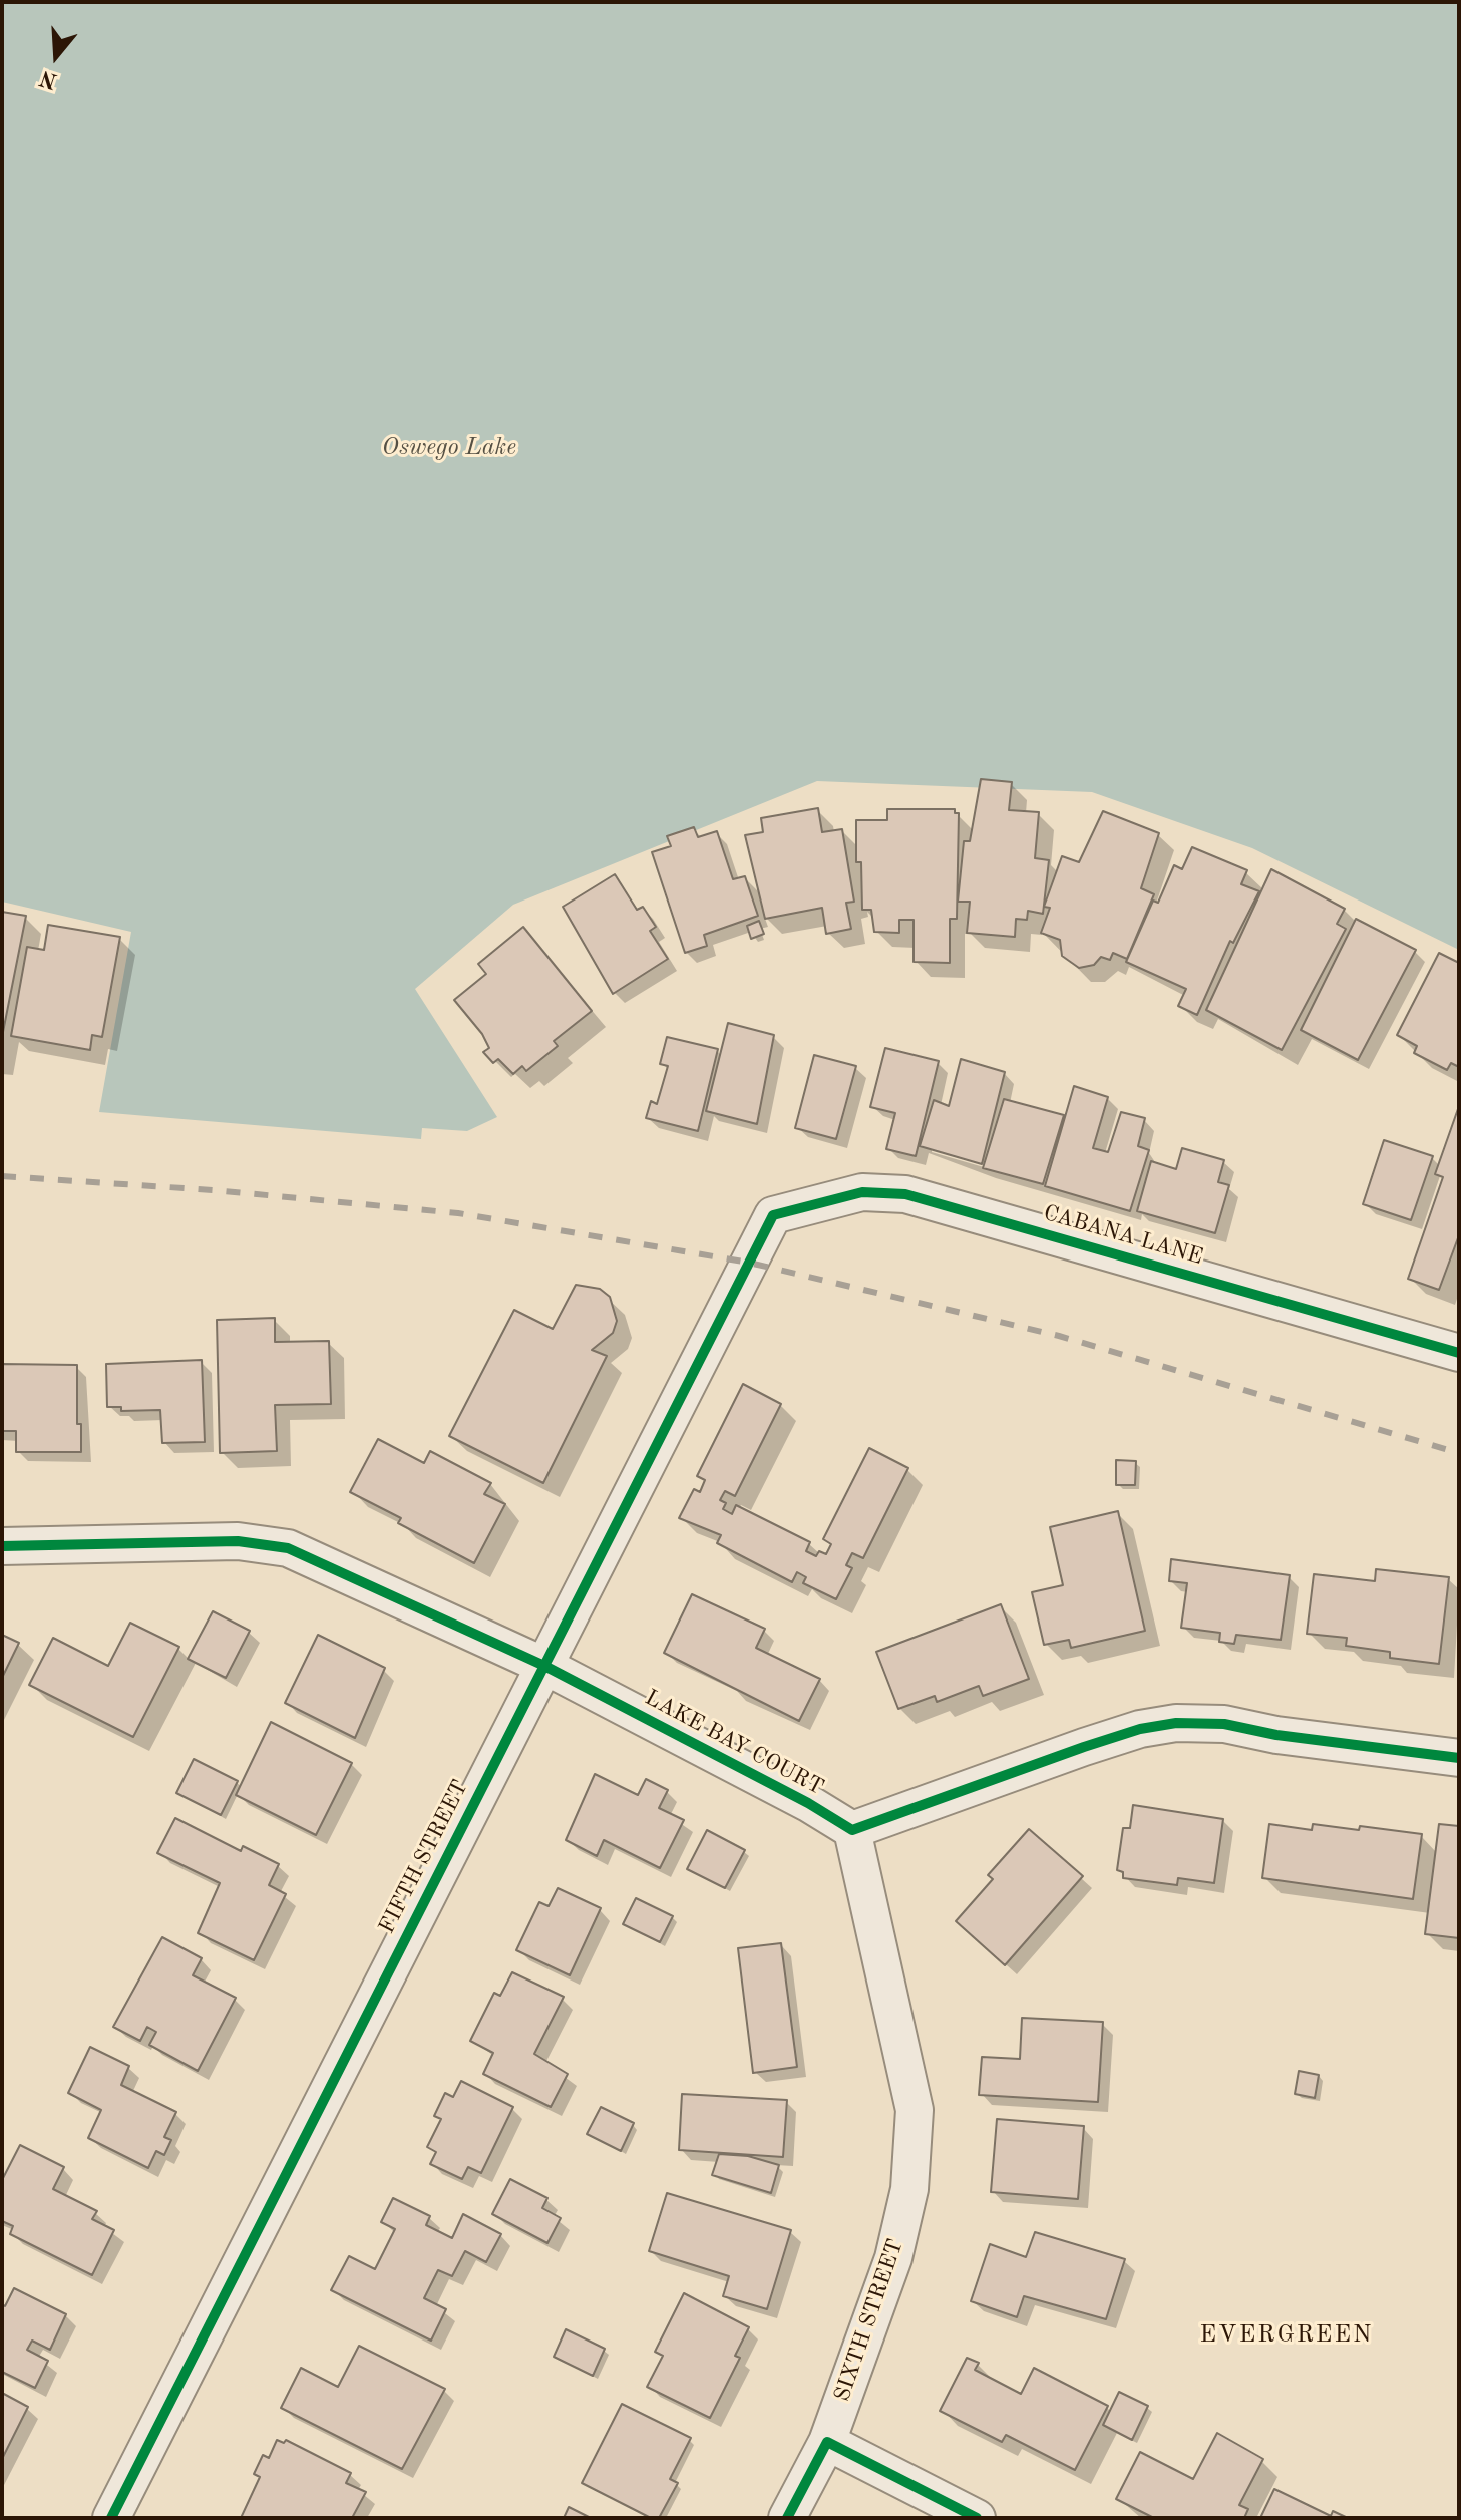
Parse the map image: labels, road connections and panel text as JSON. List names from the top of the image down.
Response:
{
  "streets": {
    "street": [
      "CABANA LANE",
      "LAKE BAY COURT",
      "FIFTH STREET",
      "SIXTH STREET"
    ]
  },
  "crossings": [
    ["CABANA LANE", "FIFTH STREET"],
    ["LAKE BAY COURT", "FIFTH STREET"],
    ["LAKE BAY COURT", "SIXTH STREET"]
  ],
  "districts": ["EVERGREEN"],
  "water": ["Oswego Lake"],
  "north": "bottom"
}
